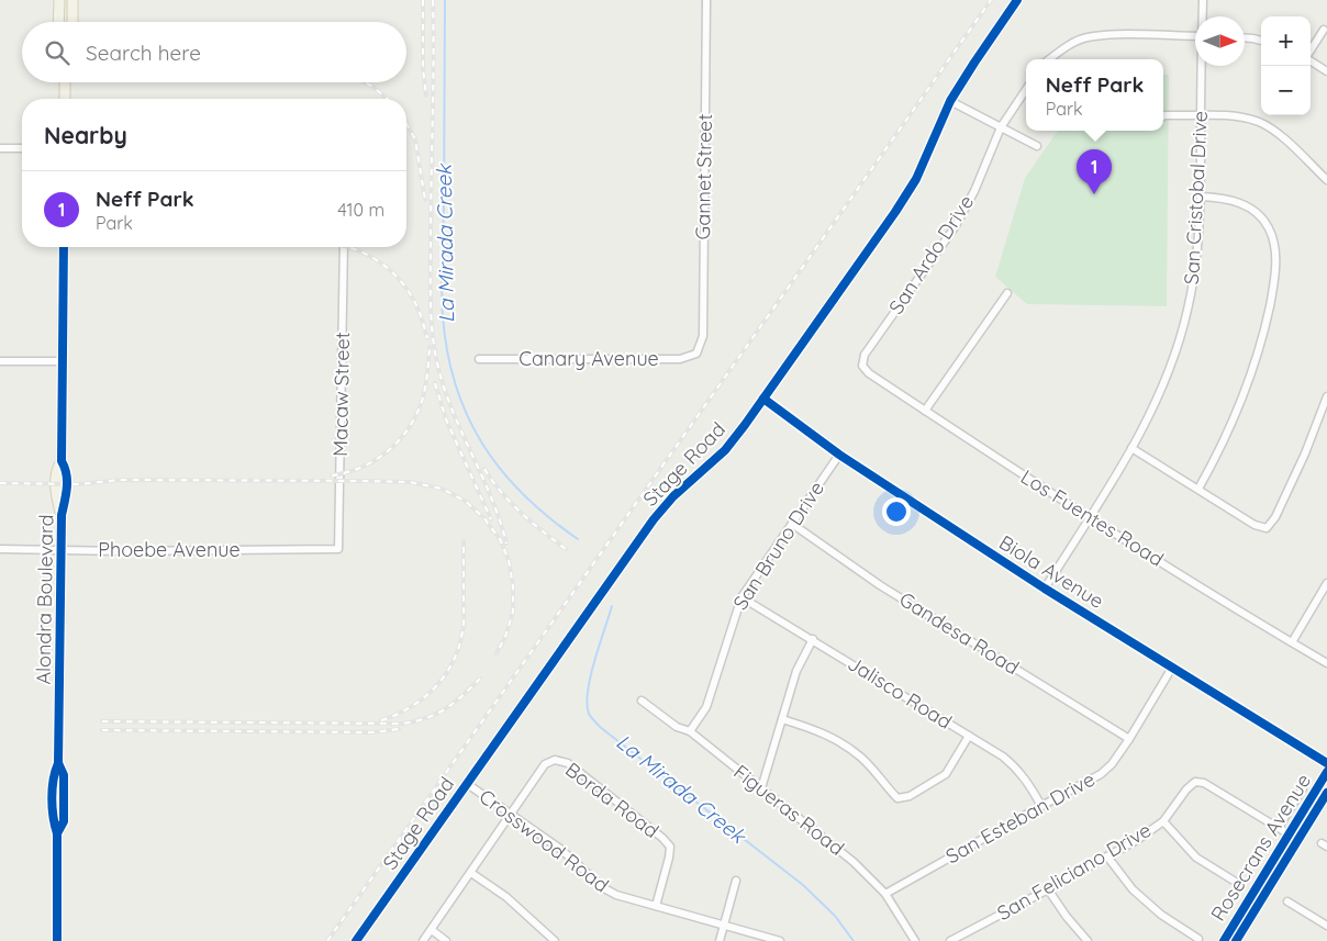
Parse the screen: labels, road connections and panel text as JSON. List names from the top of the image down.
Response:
{
  "streets": {
    "main road": ["Stage Road", "Alondra Boulevard", "Rosecrans Avenue"],
    "street": [
      "Gannet Street",
      "San Cristobal Drive",
      "San Ardo Drive",
      "Canary Avenue",
      "Macaw Street",
      "Los Fuentes Road",
      "San Bruno Drive",
      "Phoebe Avenue",
      "Biola Avenue",
      "Gandesa Road",
      "Jalisco Road",
      "Borda Road",
      "Figueras Road",
      "San Esteban Drive",
      "Crosswood Road",
      "San Feliciano Drive"
    ]
  },
  "crossings": [
    ["Gannet Street", "Canary Avenue"],
    ["San Cristobal Drive", "Los Fuentes Road"],
    ["San Cristobal Drive", "Biola Avenue"],
    ["San Ardo Drive", "Los Fuentes Road"],
    ["Macaw Street", "Phoebe Avenue"],
    ["Stage Road", "Biola Avenue"],
    ["Stage Road", "Crosswood Road"],
    ["San Bruno Drive", "Biola Avenue"],
    ["San Bruno Drive", "Gandesa Road"],
    ["San Bruno Drive", "Jalisco Road"],
    ["San Bruno Drive", "Figueras Road"],
    ["Phoebe Avenue", "Alondra Boulevard"],
    ["Biola Avenue", "San Esteban Drive"],
    ["Gandesa Road", "San Esteban Drive"],
    ["Jalisco Road", "San Esteban Drive"],
    ["Borda Road", "Crosswood Road"],
    ["Figueras Road", "San Esteban Drive"]
  ],
  "water": ["La Mirada Creek"],
  "north": "right",
  "page": {
    "map_buttons": ["+", "−"],
    "search": "Search here",
    "popup": ["Neff Park", "Park"],
    "heading": "Nearby",
    "pins": "1",
    "list": [
      {
        "mark": "1",
        "name": "Neff Park",
        "note": "Park",
        "value": "410 m"
      }
    ]
  }
}
